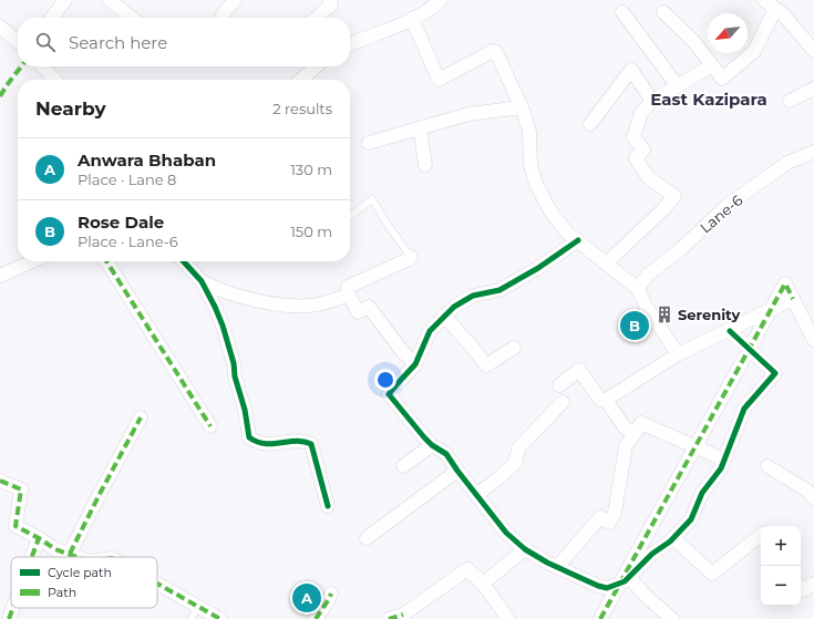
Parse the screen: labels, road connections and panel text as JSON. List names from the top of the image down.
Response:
{
  "streets": {
    "street": ["Lane-6"]
  },
  "districts": ["East Kazipara"],
  "places": {
    "building": ["Serenity"]
  },
  "legend": ["Cycle path", "Path"],
  "north": "bottom left",
  "page": {
    "search": "Search here",
    "heading": ["Nearby", "2 results"],
    "list": [
      {
        "mark": "A",
        "name": "Anwara Bhaban",
        "note": "Place · Lane 8",
        "value": "130 m"
      },
      {
        "mark": "B",
        "name": "Rose Dale",
        "note": "Place · Lane-6",
        "value": "150 m"
      }
    ],
    "pins": ["B", "A"],
    "map_buttons": ["+", "−"]
  }
}
